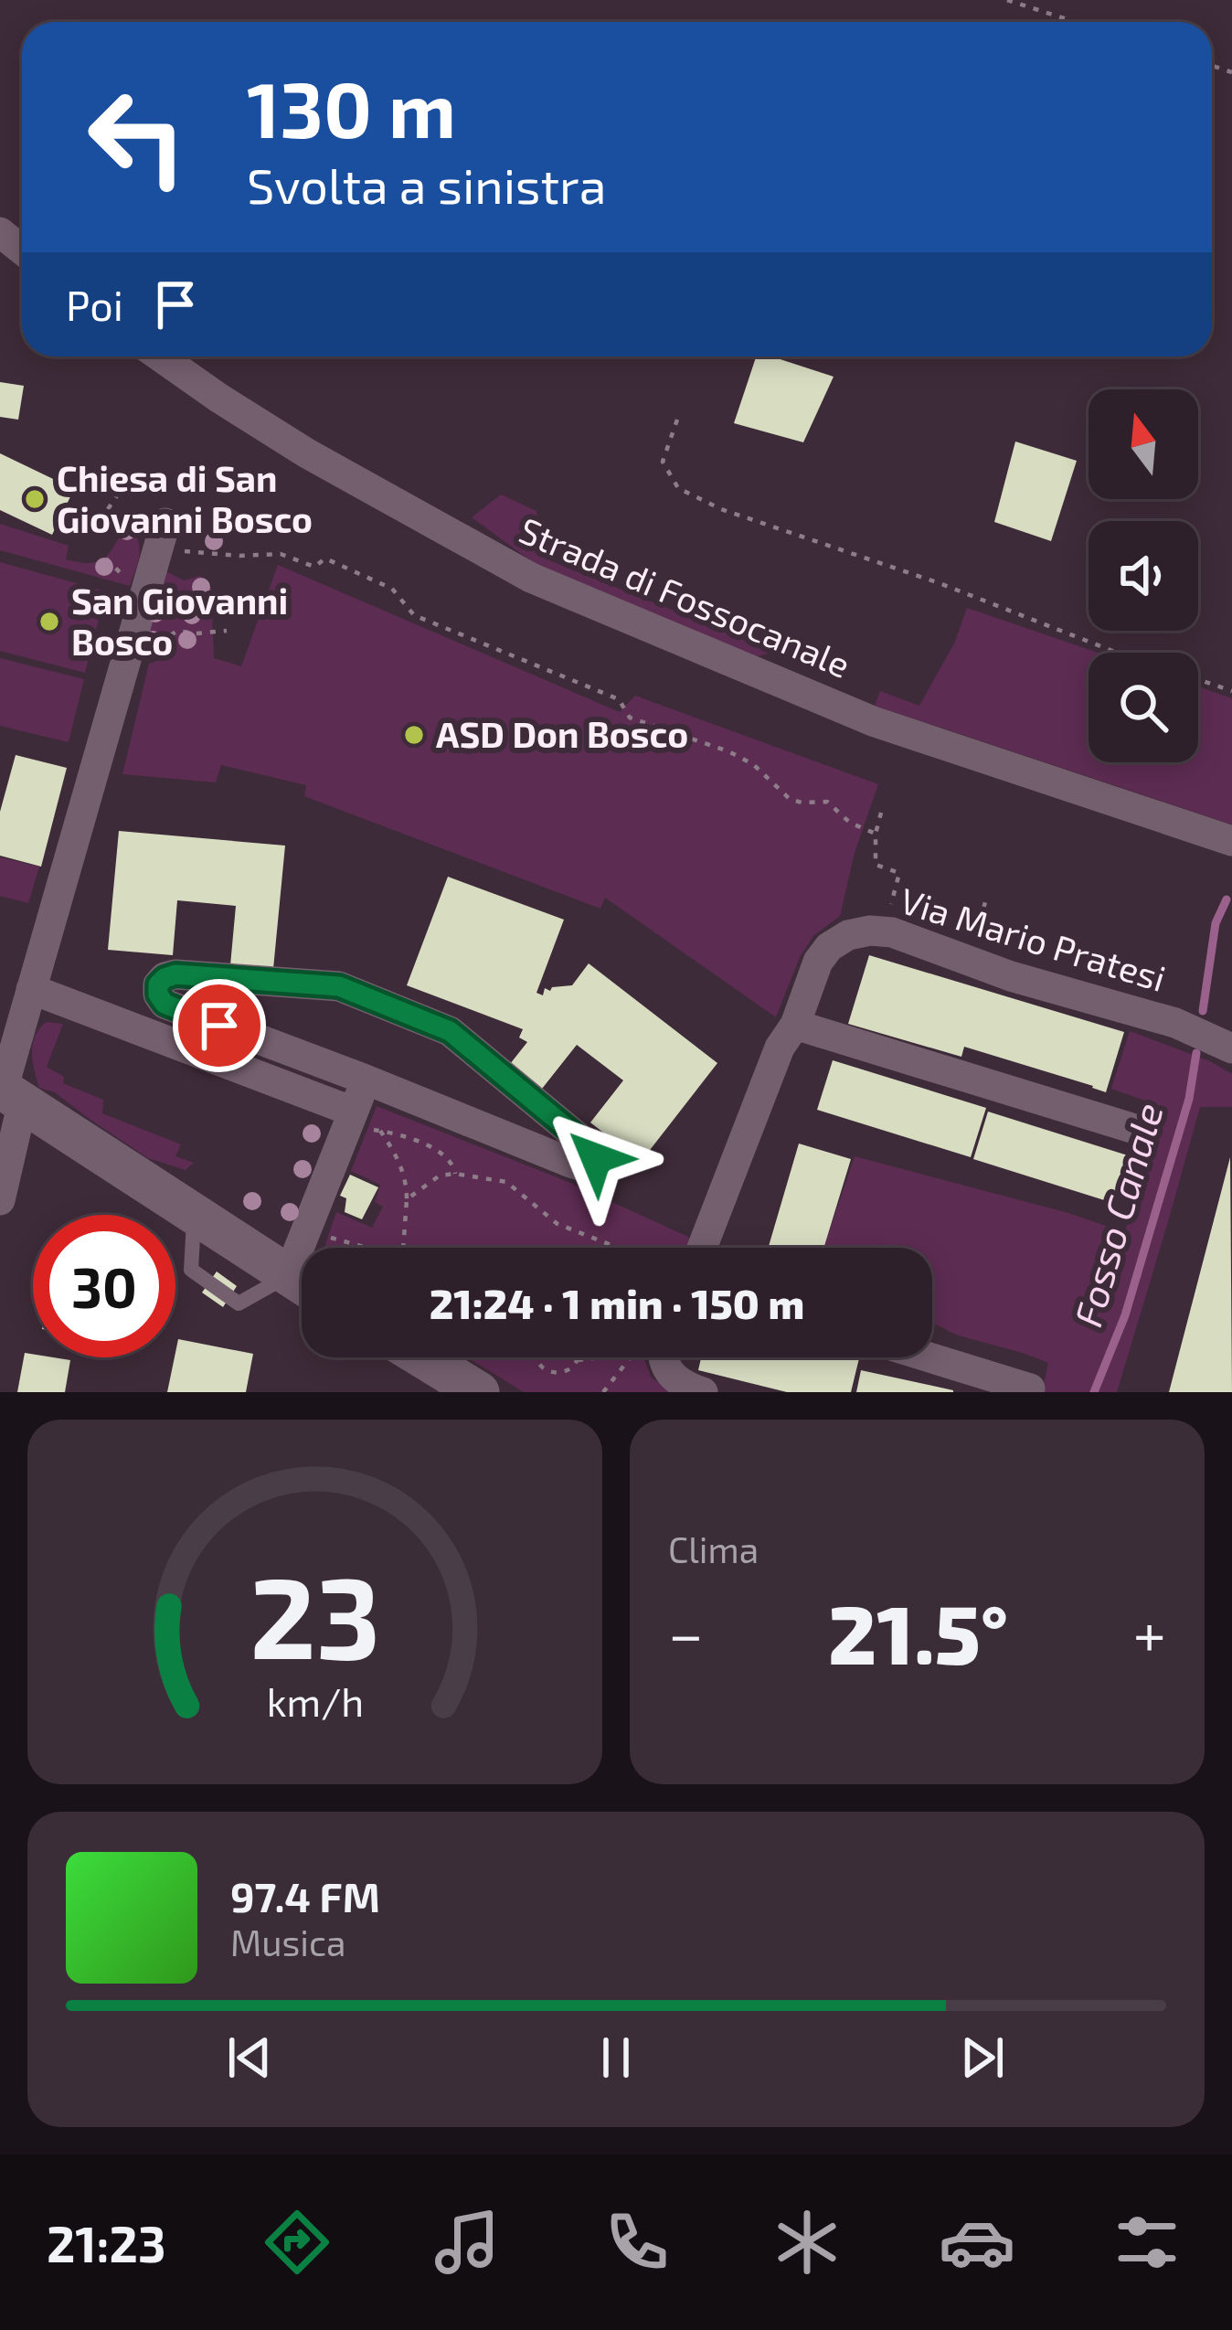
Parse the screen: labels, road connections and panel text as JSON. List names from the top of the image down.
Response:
{
  "streets": {
    "street": ["Strada di Fossocanale", "Via Mario Pratesi"]
  },
  "water": ["Fosso Canale"],
  "places": ["Chiesa di San Giovanni Bosco", "San Giovanni Bosco", "ASD Don Bosco"],
  "north": "top",
  "page": {
    "turn": ["130 m", "Svolta a sinistra"],
    "then": "Poi",
    "limit": "30",
    "trip": "21:24 · 1 min · 150 m",
    "tile": "Clima",
    "heat": ["−", "21.5°", "+"],
    "song": ["97.4 FM", "Musica"],
    "tabs": "21:23",
    "gauge": ["23", "km/h"]
  }
}
